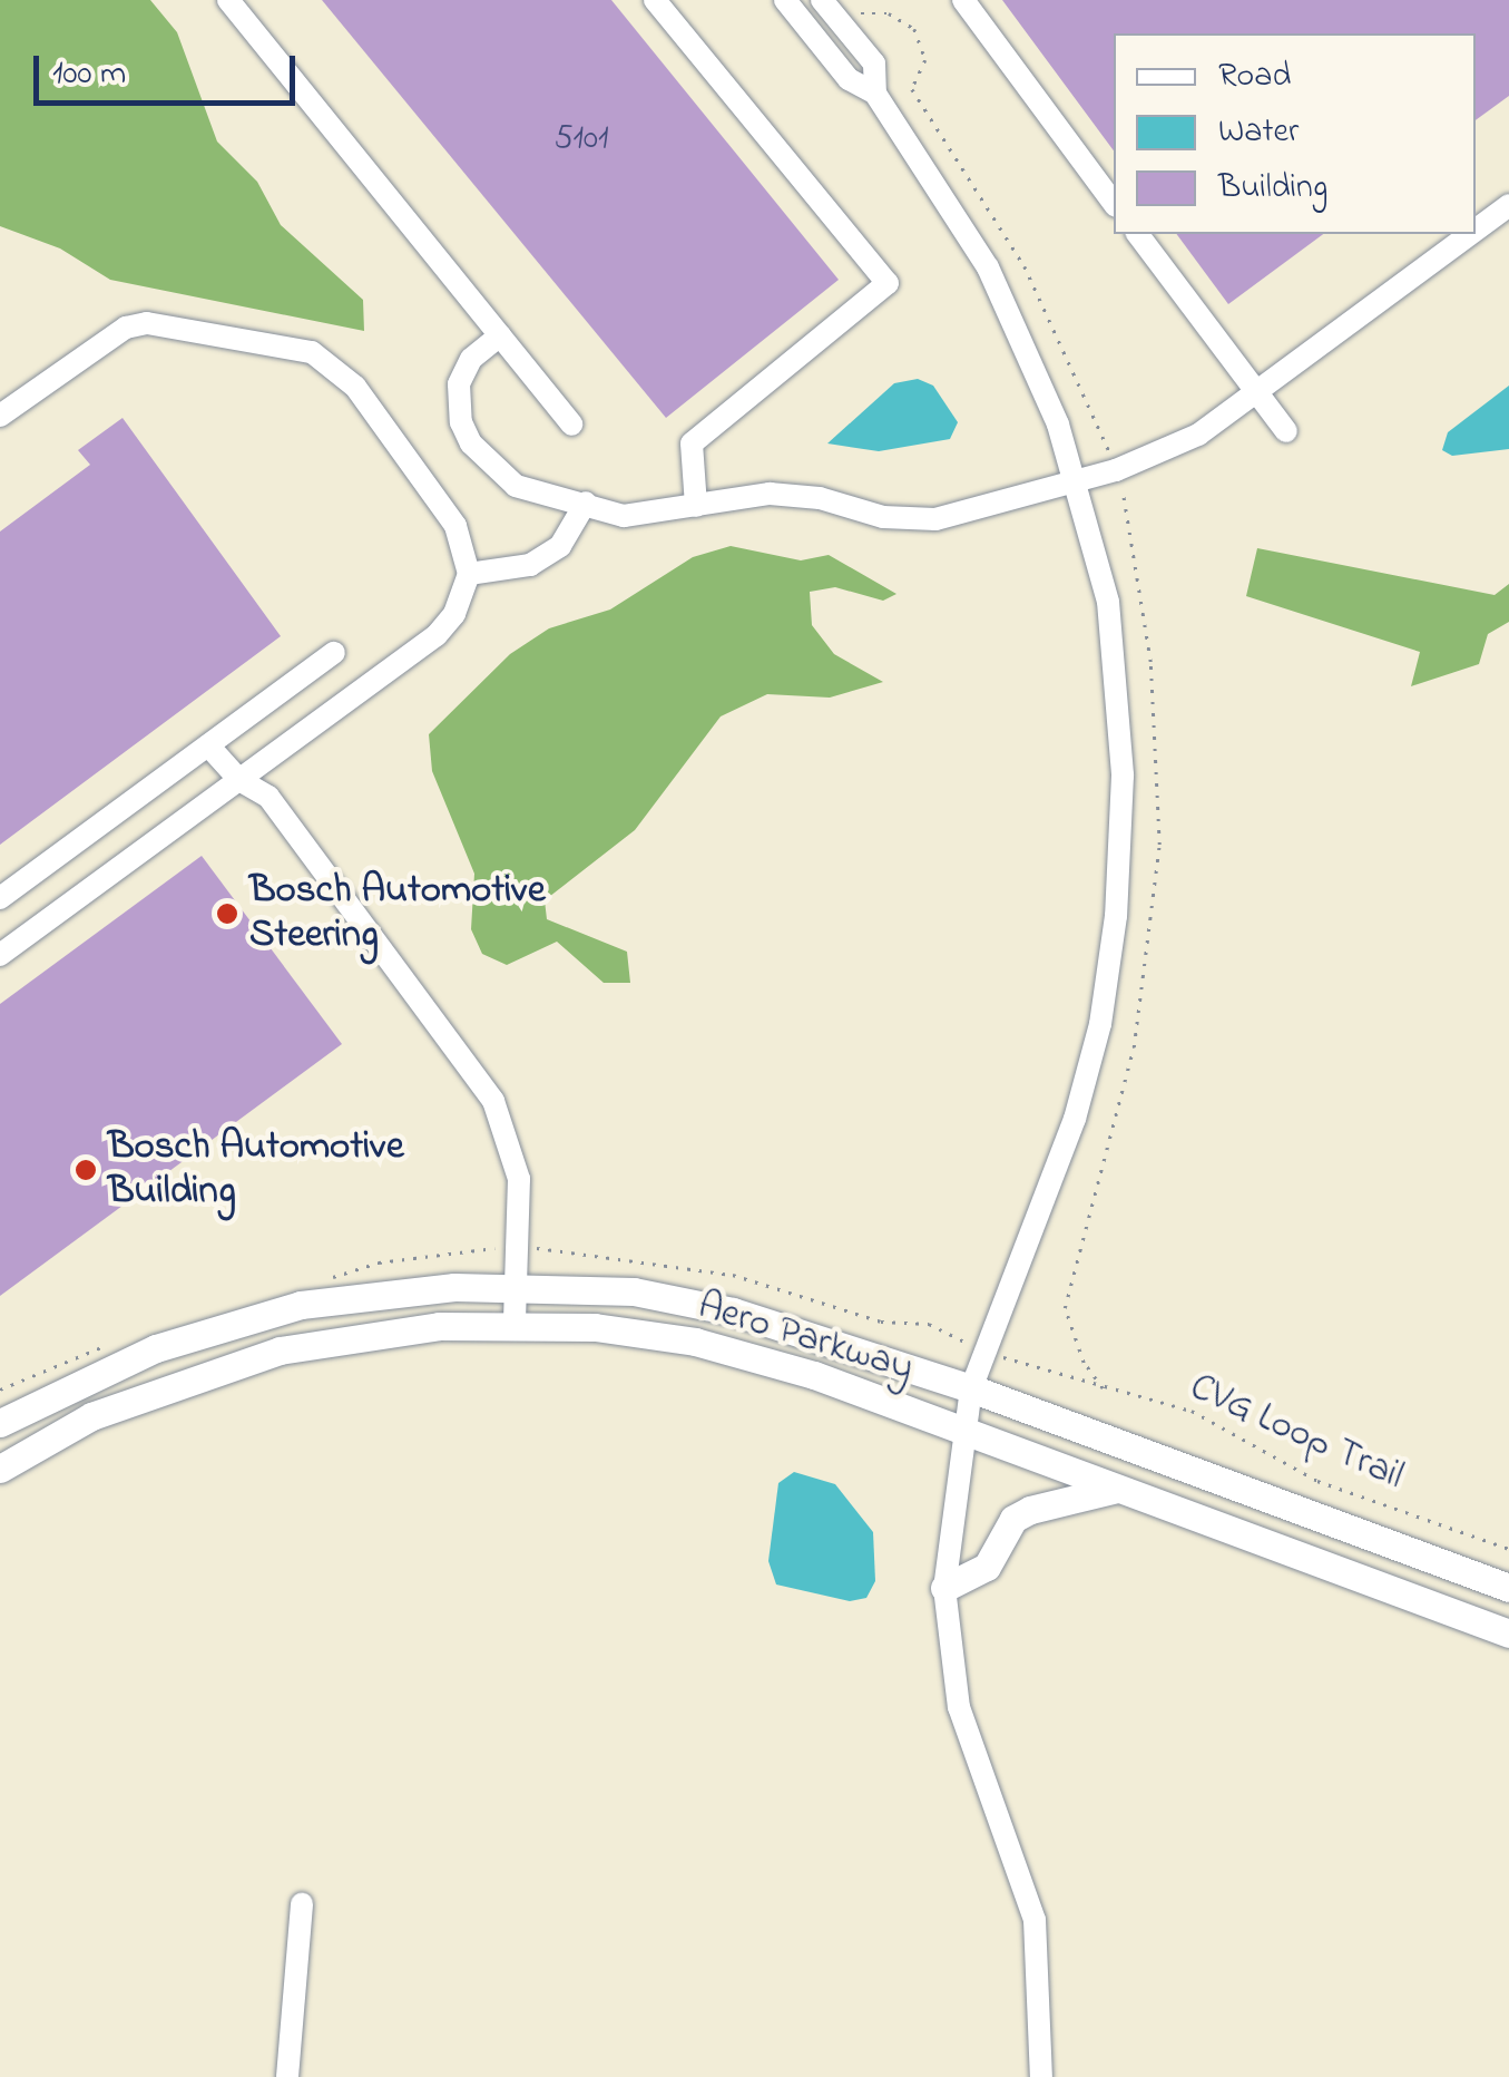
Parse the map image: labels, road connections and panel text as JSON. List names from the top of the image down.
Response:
{
  "streets": {
    "main road": ["Aero Parkway"],
    "path": ["CVG Loop Trail"]
  },
  "places": ["Bosch Automotive Steering", "Bosch Automotive Building"],
  "house_numbers": ["5101"],
  "legend": ["Road", "Water", "Building"],
  "scale_bar": "100 m"
}
